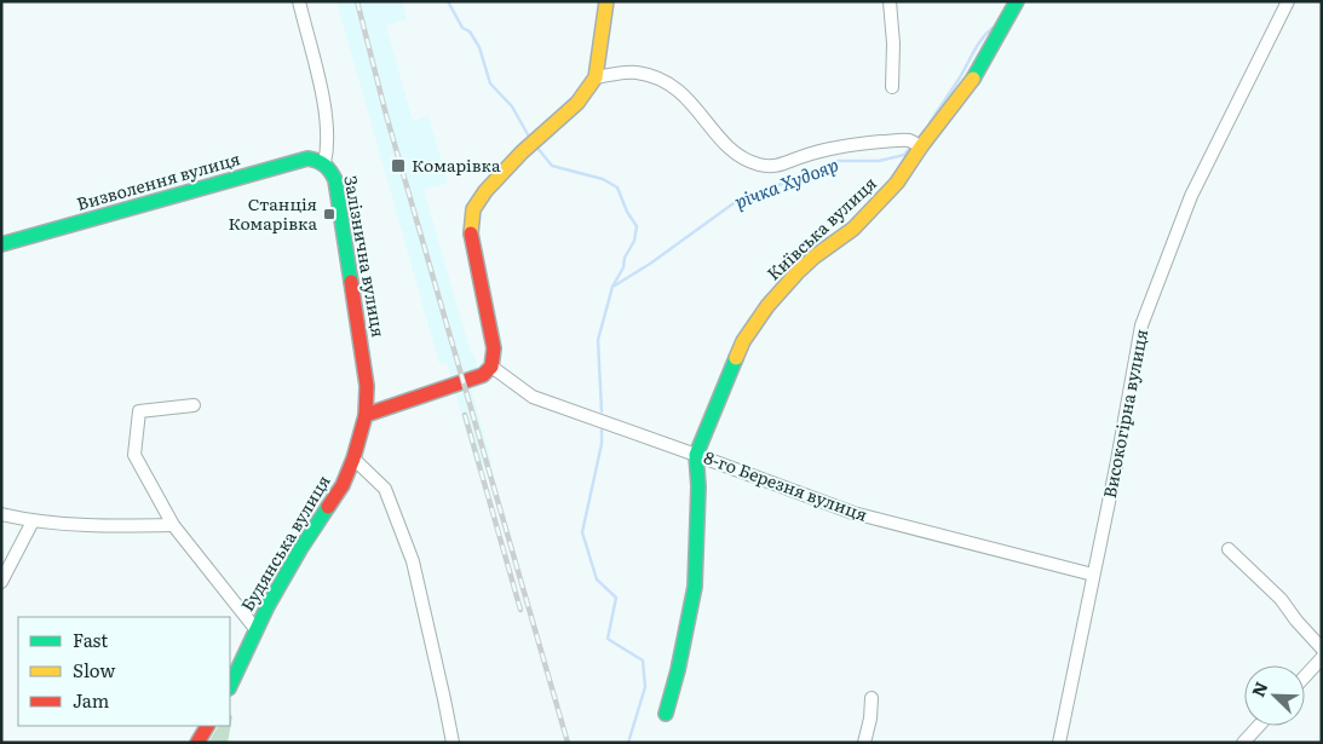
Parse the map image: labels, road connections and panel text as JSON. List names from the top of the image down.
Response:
{
  "streets": {
    "street": [
      "Визволення вулиця",
      "Київська вулиця",
      "Залізнична вулиця",
      "Високогірна вулиця",
      "8-го Березня вулиця",
      "Будянська вулиця"
    ]
  },
  "crossings": [
    ["Визволення вулиця", "Залізнична вулиця"],
    ["Київська вулиця", "8-го Березня вулиця"],
    ["Залізнична вулиця", "Будянська вулиця"],
    ["Високогірна вулиця", "8-го Березня вулиця"]
  ],
  "water": ["річка Худояр"],
  "places": {
    "transit": ["Комарівка", "Станція Комарівка"]
  },
  "legend": ["Fast", "Slow", "Jam"],
  "north": "top left"
}
